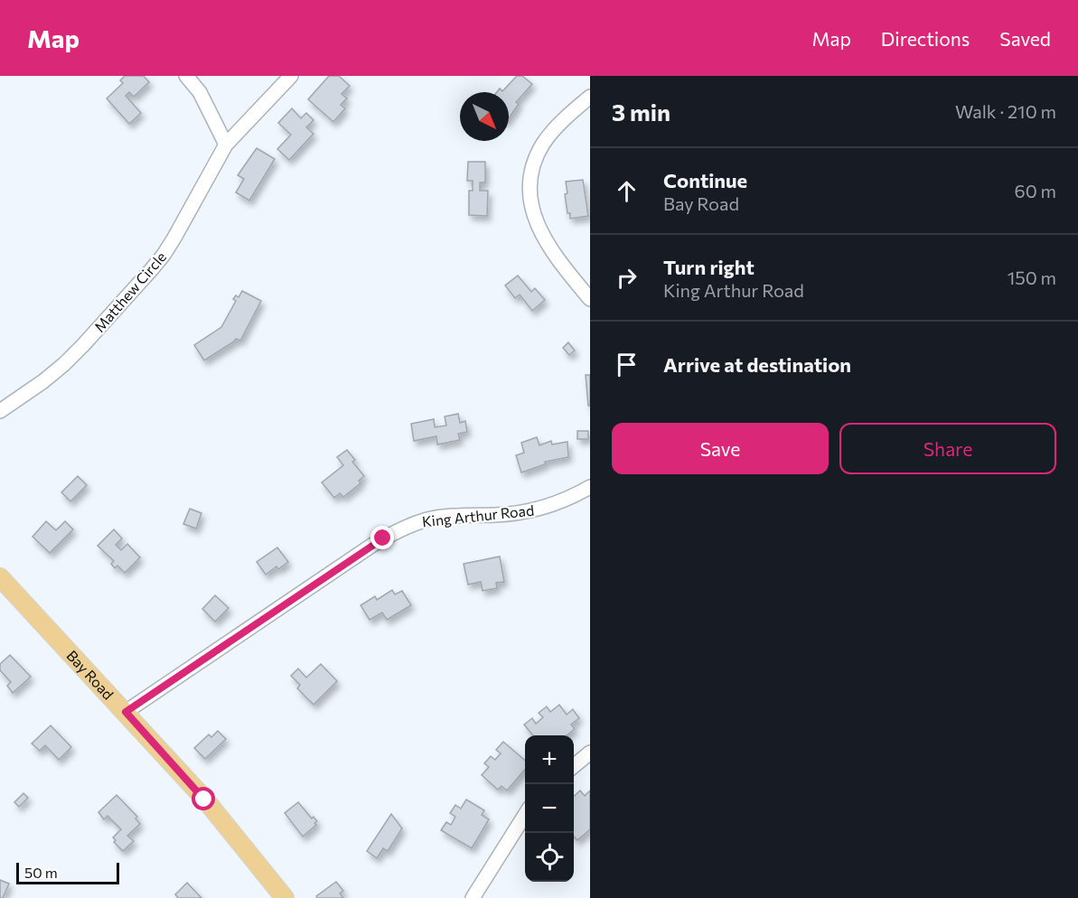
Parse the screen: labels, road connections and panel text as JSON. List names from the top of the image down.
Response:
{
  "streets": {
    "main road": ["Bay Road"],
    "street": ["Matthew Circle", "King Arthur Road"]
  },
  "crossings": [
    ["King Arthur Road", "Bay Road"]
  ],
  "scale_bar": "50 m",
  "north": "bottom right",
  "page": {
    "header": "Map",
    "nav": ["Map", "Directions", "Saved"],
    "heading": ["3 min", "Walk · 210 m"],
    "list": [
      ["Continue", "Bay Road", "60 m"],
      ["Turn right", "King Arthur Road", "150 m"],
      "Arrive at destination"
    ],
    "buttons": ["Save", "Share"],
    "map_buttons": ["+", "−"],
    "scale": "50 m"
  }
}
